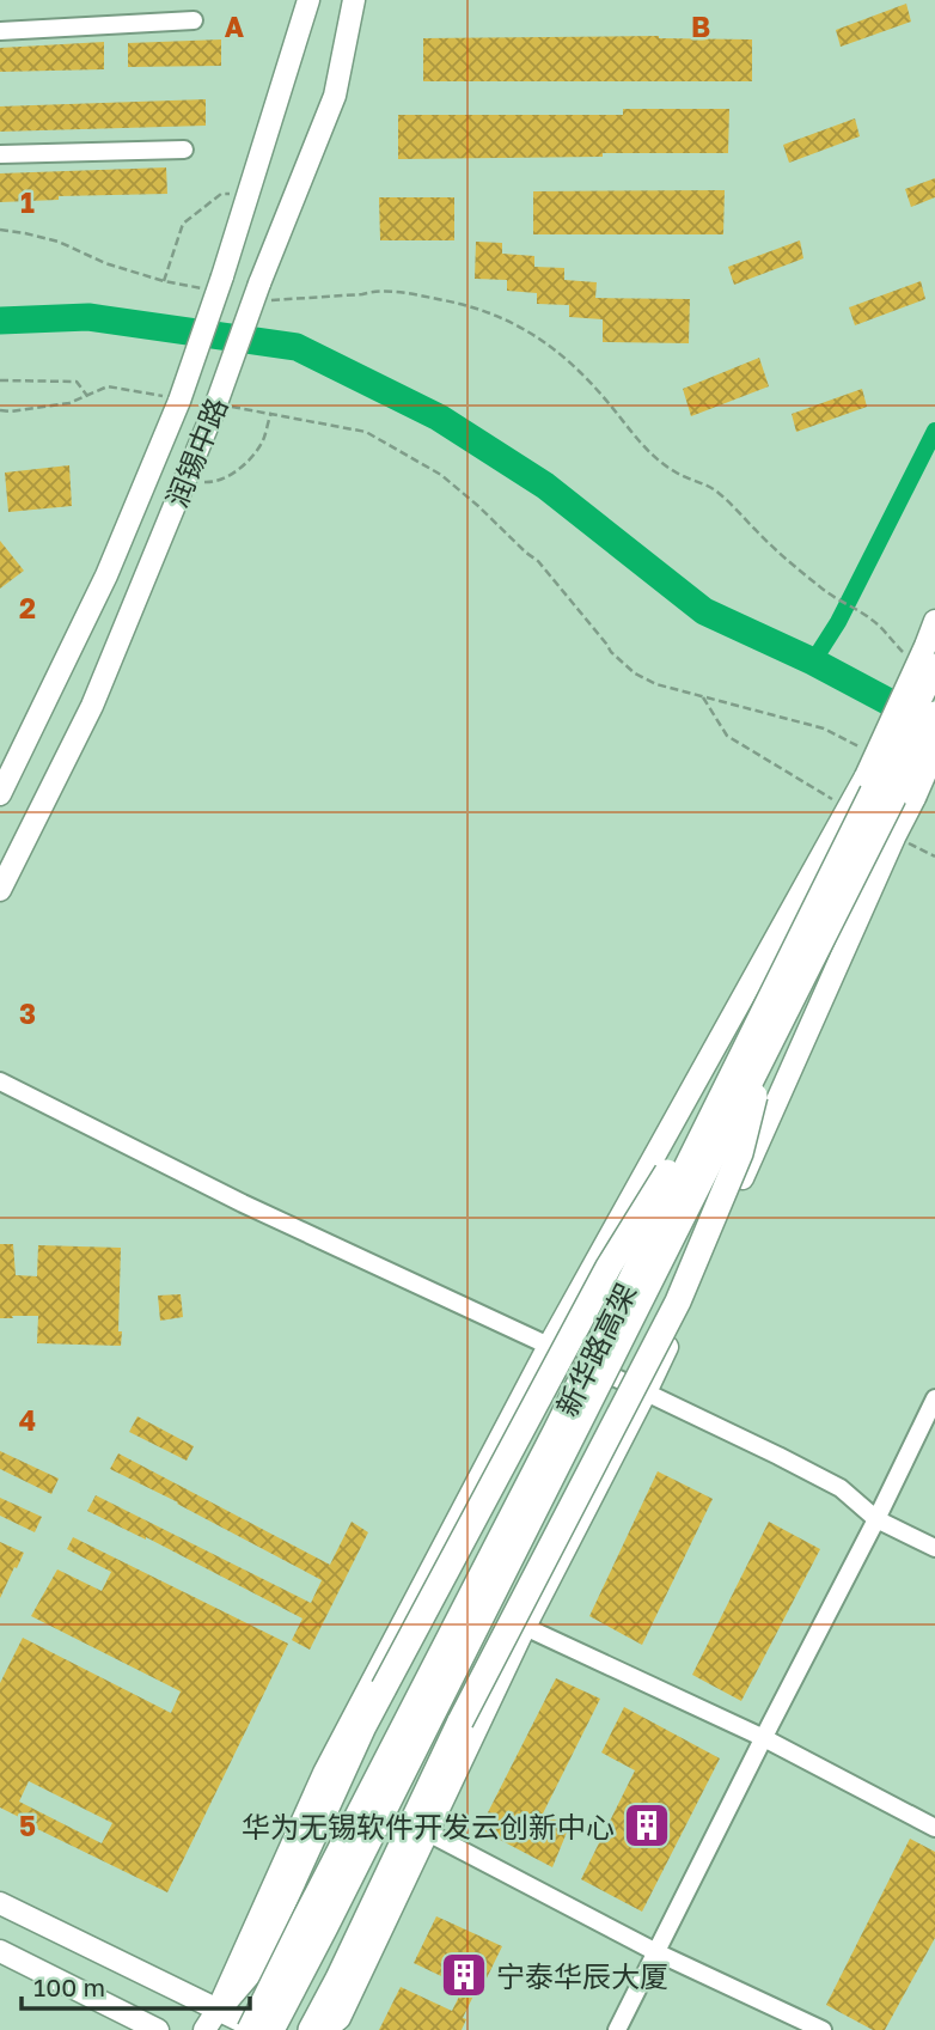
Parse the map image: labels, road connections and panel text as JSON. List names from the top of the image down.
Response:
{
  "streets": {
    "highway": ["新华路高架"],
    "main road": ["润锡中路"]
  },
  "places": {
    "building": ["华为无锡软件开发云创新中心", "宁泰华辰大厦"]
  },
  "scale_bar": "100 m",
  "grid": {
    "columns": ["A", "B"],
    "rows": [
      "1",
      "2",
      "3",
      "4",
      "5"
    ]
  }
}
